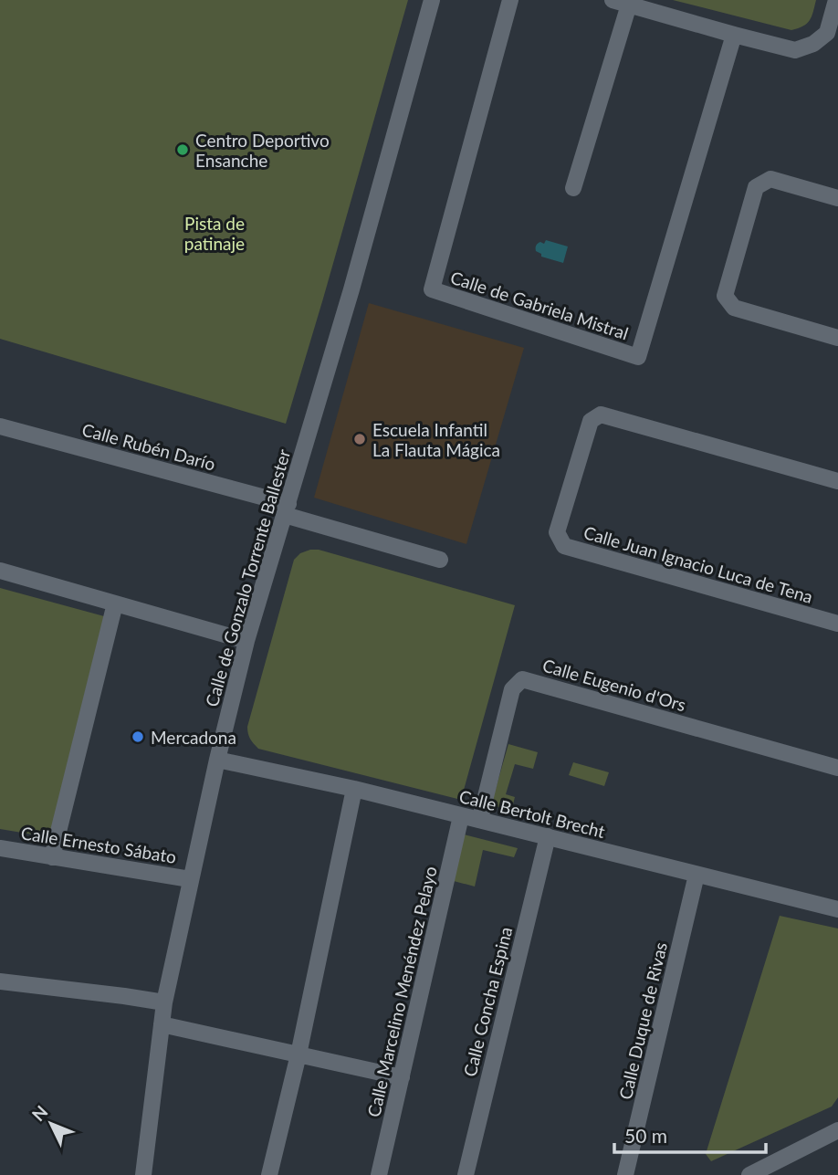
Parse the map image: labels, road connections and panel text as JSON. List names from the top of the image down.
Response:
{
  "streets": {
    "street": [
      "Calle de Gabriela Mistral",
      "Calle Rubén Darío",
      "Calle Juan Ignacio Luca de Tena",
      "Calle de Gonzalo Torrente Ballester",
      "Calle Eugenio d'Ors",
      "Calle Bertolt Brecht",
      "Calle Ernesto Sábato",
      "Calle Marcelino Menéndez Pelayo",
      "Calle Concha Espina",
      "Calle Duque de Rivas"
    ]
  },
  "crossings": [
    ["Calle Rubén Darío", "Calle de Gonzalo Torrente Ballester"],
    ["Calle de Gonzalo Torrente Ballester", "Calle Bertolt Brecht"],
    ["Calle de Gonzalo Torrente Ballester", "Calle Ernesto Sábato"],
    ["Calle Eugenio d'Ors", "Calle Bertolt Brecht"],
    ["Calle Bertolt Brecht", "Calle Marcelino Menéndez Pelayo"],
    ["Calle Bertolt Brecht", "Calle Concha Espina"],
    ["Calle Bertolt Brecht", "Calle Duque de Rivas"]
  ],
  "parks": ["Pista de patinaje"],
  "places": ["Centro Deportivo Ensanche", "Escuela Infantil La Flauta Mágica", "Mercadona"],
  "scale_bar": "50 m",
  "north": "top left"
}
